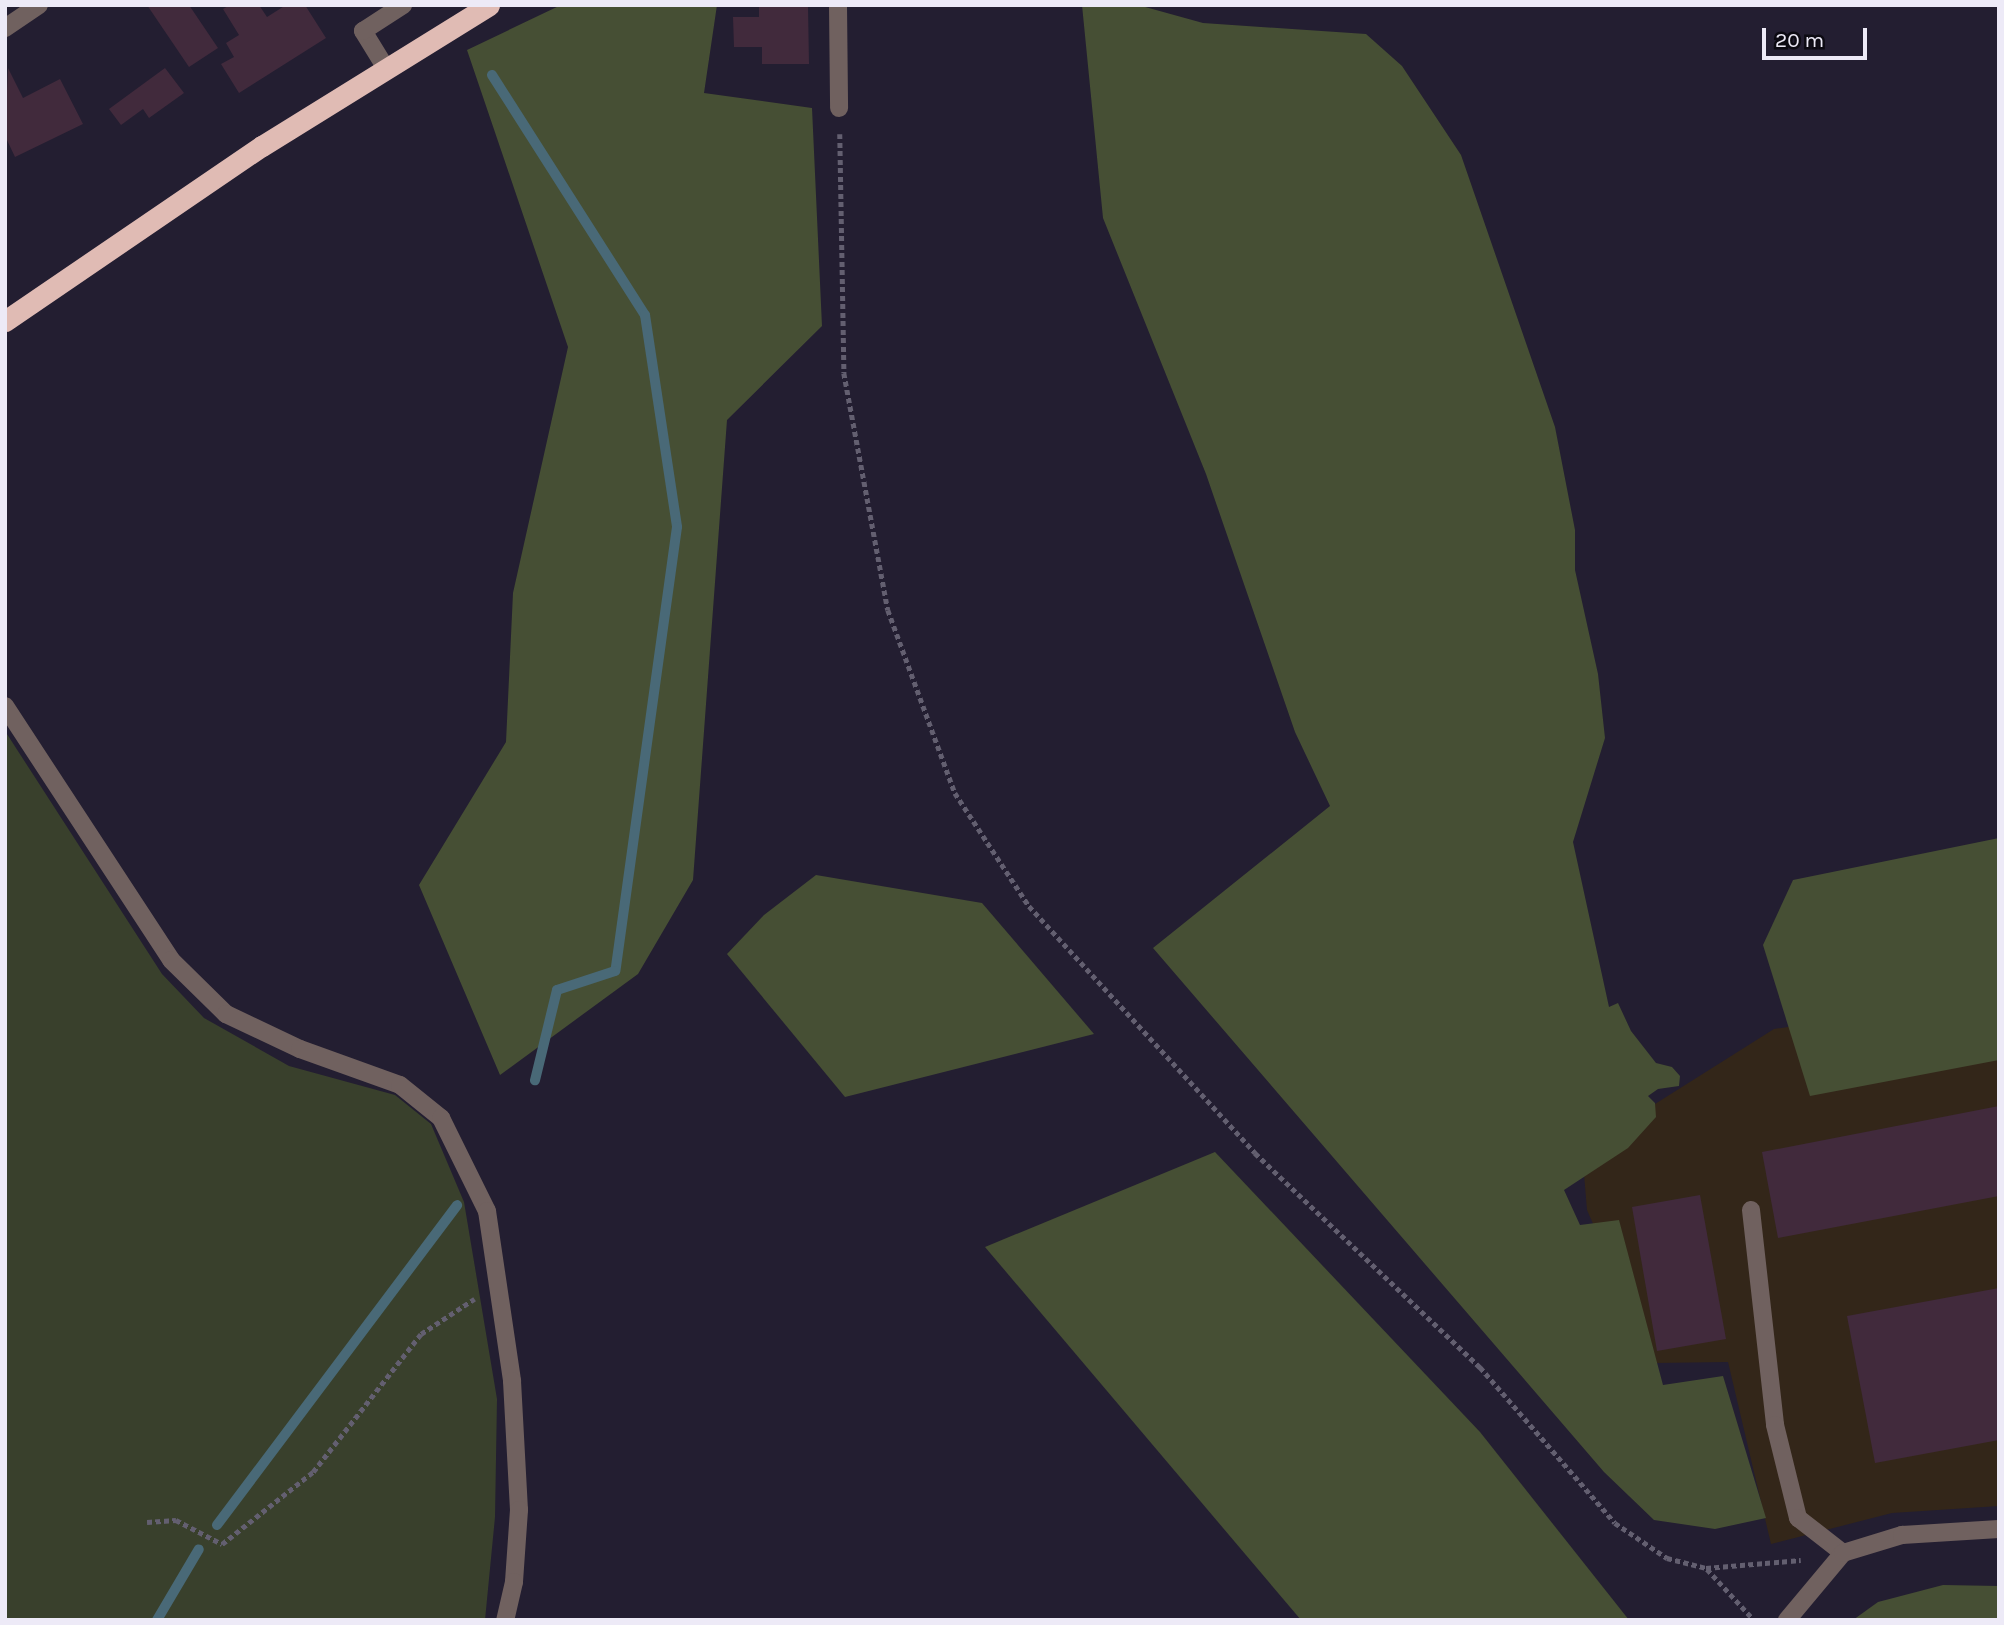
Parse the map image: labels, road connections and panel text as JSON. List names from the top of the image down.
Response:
{
  "scale_bar": "20 m"
}
